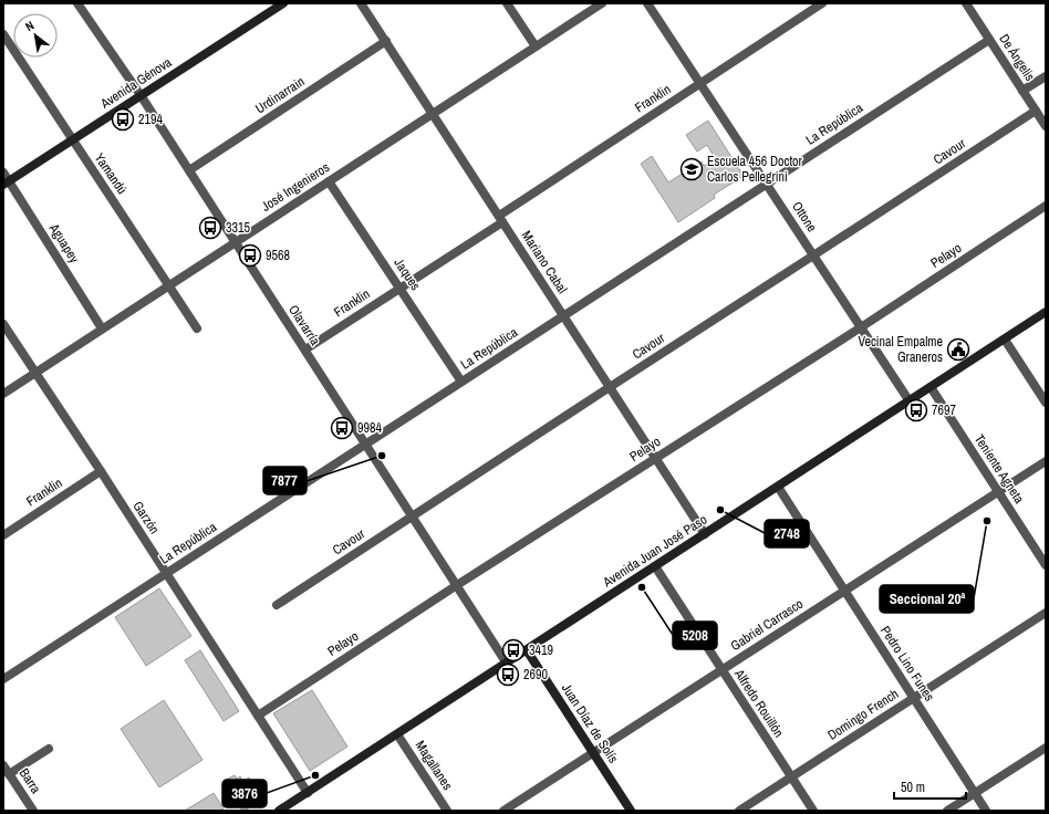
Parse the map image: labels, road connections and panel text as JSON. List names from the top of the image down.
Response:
{
  "streets": {
    "main road": ["Avenida Génova", "Avenida Juan José Paso", "Juan Díaz de Solís"],
    "street": [
      "De Ángelis",
      "Urdinarrain",
      "Franklin",
      "La República",
      "Cavour",
      "Yamandú",
      "José Ingenieros",
      "Ottone",
      "Aguapey",
      "Pelayo",
      "Mariano Cabal",
      "Jaques",
      "Olavarría",
      "Teniente Agneta",
      "Garzón",
      "Gabriel Carrasco",
      "Pedro Lino Funes",
      "Alfredo Rouillón",
      "Domingo French",
      "Magallanes",
      "Barra"
    ]
  },
  "crossings": [
    ["De Ángelis", "La República"],
    ["De Ángelis", "Cavour"],
    ["Avenida Génova", "Yamandú"],
    ["Avenida Génova", "Aguapey"],
    ["Avenida Génova", "Olavarría"],
    ["Urdinarrain", "Mariano Cabal"],
    ["Urdinarrain", "Olavarría"],
    ["Franklin", "Ottone"],
    ["Franklin", "Mariano Cabal"],
    ["Franklin", "Jaques"],
    ["Franklin", "Olavarría"],
    ["Franklin", "Garzón"],
    ["La República", "Ottone"],
    ["La República", "Mariano Cabal"],
    ["La República", "Jaques"],
    ["La República", "Olavarría"],
    ["La República", "Garzón"],
    ["Cavour", "Ottone"],
    ["Cavour", "Mariano Cabal"],
    ["Cavour", "Olavarría"],
    ["Yamandú", "José Ingenieros"],
    ["José Ingenieros", "Aguapey"],
    ["José Ingenieros", "Mariano Cabal"],
    ["José Ingenieros", "Jaques"],
    ["José Ingenieros", "Olavarría"],
    ["José Ingenieros", "Garzón"],
    ["Ottone", "Pelayo"],
    ["Ottone", "Avenida Juan José Paso"],
    ["Pelayo", "Mariano Cabal"],
    ["Pelayo", "Olavarría"],
    ["Pelayo", "Garzón"],
    ["Mariano Cabal", "Avenida Juan José Paso"],
    ["Olavarría", "Avenida Juan José Paso"],
    ["Teniente Agneta", "Avenida Juan José Paso"],
    ["Teniente Agneta", "Gabriel Carrasco"],
    ["Garzón", "Avenida Juan José Paso"],
    ["Avenida Juan José Paso", "Pedro Lino Funes"],
    ["Avenida Juan José Paso", "Alfredo Rouillón"],
    ["Avenida Juan José Paso", "Juan Díaz de Solís"],
    ["Avenida Juan José Paso", "Magallanes"],
    ["Gabriel Carrasco", "Pedro Lino Funes"],
    ["Gabriel Carrasco", "Alfredo Rouillón"],
    ["Gabriel Carrasco", "Juan Díaz de Solís"],
    ["Pedro Lino Funes", "Domingo French"],
    ["Alfredo Rouillón", "Domingo French"]
  ],
  "places": {
    "bus stop": [
      "2194",
      "3315",
      "9568",
      "7697",
      "9984",
      "3419",
      "2690"
    ],
    "school or university": ["Escuela 456 Doctor Carlos Pellegrini"],
    "public building": ["Vecinal Empalme Graneros"],
    "other": [
      "7877",
      "2748",
      "Seccional 20ª",
      "5208",
      "3876"
    ]
  },
  "scale_bar": "50 m",
  "north": "top left"
}
